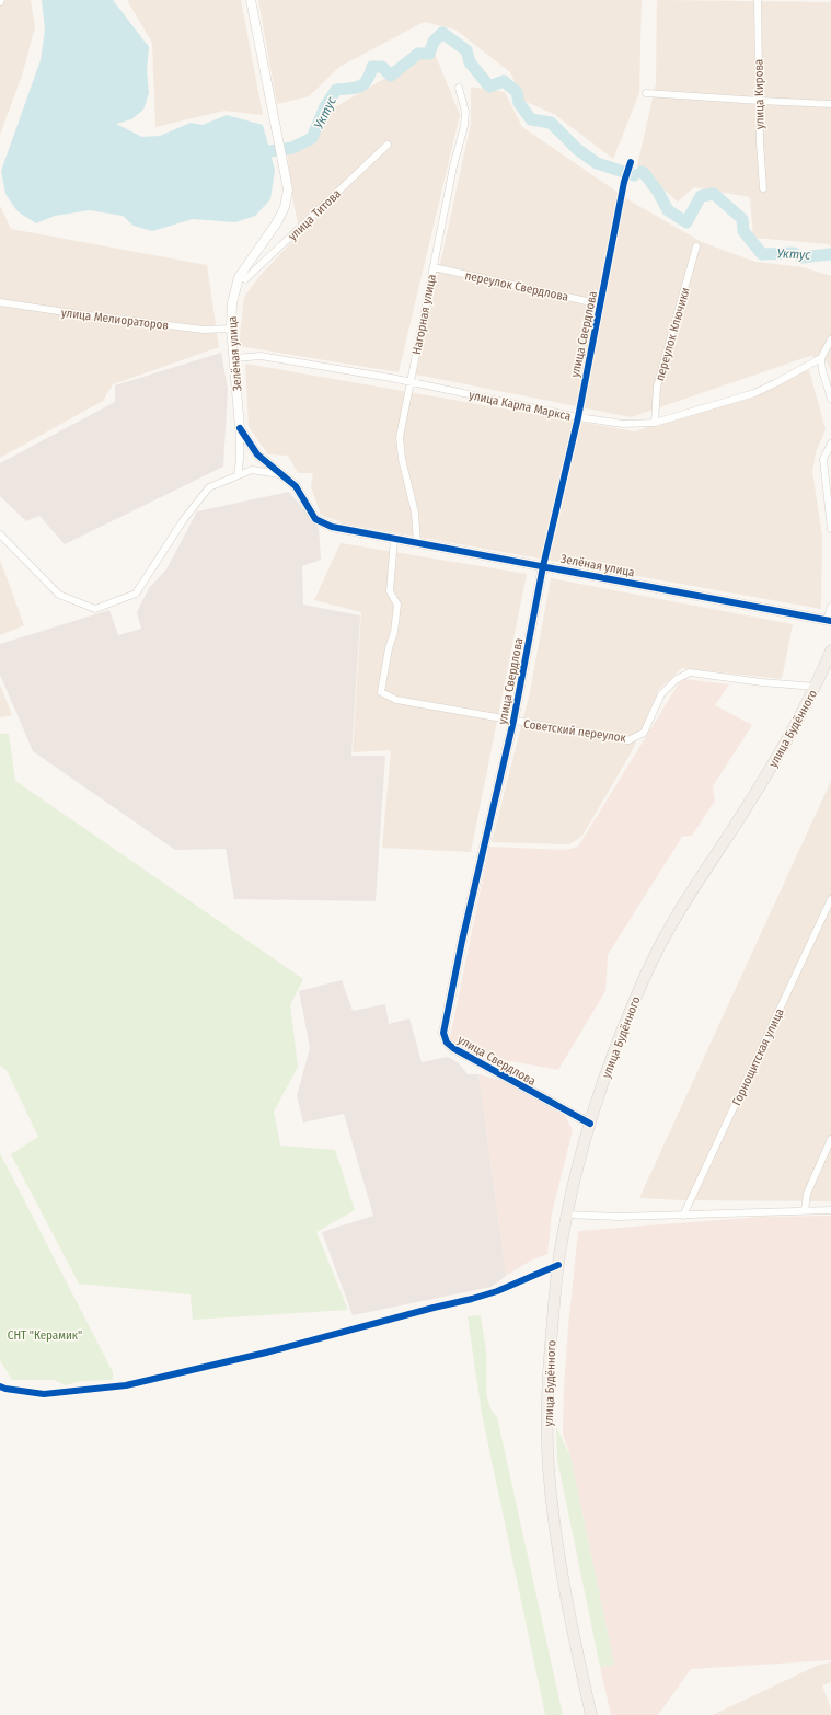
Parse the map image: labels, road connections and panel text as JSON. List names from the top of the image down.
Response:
{
  "streets": {
    "main road": ["улица Будённого"],
    "street": [
      "улица Кирова",
      "улица Титова",
      "переулок Свердлова",
      "Нагорная улица",
      "улица Мелиораторов",
      "улица Свердлова",
      "переулок Ключики",
      "Зелёная улица",
      "улица Карла Маркса",
      "Советский переулок",
      "Горнощитская улица"
    ]
  },
  "crossings": [
    ["улица Титова", "Зелёная улица"],
    ["переулок Свердлова", "Нагорная улица"],
    ["переулок Свердлова", "улица Свердлова"],
    ["Нагорная улица", "Зелёная улица"],
    ["Нагорная улица", "улица Карла Маркса"],
    ["улица Мелиораторов", "Зелёная улица"],
    ["улица Свердлова", "Зелёная улица"],
    ["улица Свердлова", "улица Карла Маркса"],
    ["улица Свердлова", "улица Будённого"],
    ["улица Свердлова", "Советский переулок"],
    ["переулок Ключики", "улица Карла Маркса"],
    ["Зелёная улица", "улица Карла Маркса"],
    ["Зелёная улица", "Советский переулок"],
    ["улица Будённого", "Советский переулок"]
  ],
  "water": ["Уктус"],
  "parks": ["СНТ \"Керамик\""]
}
